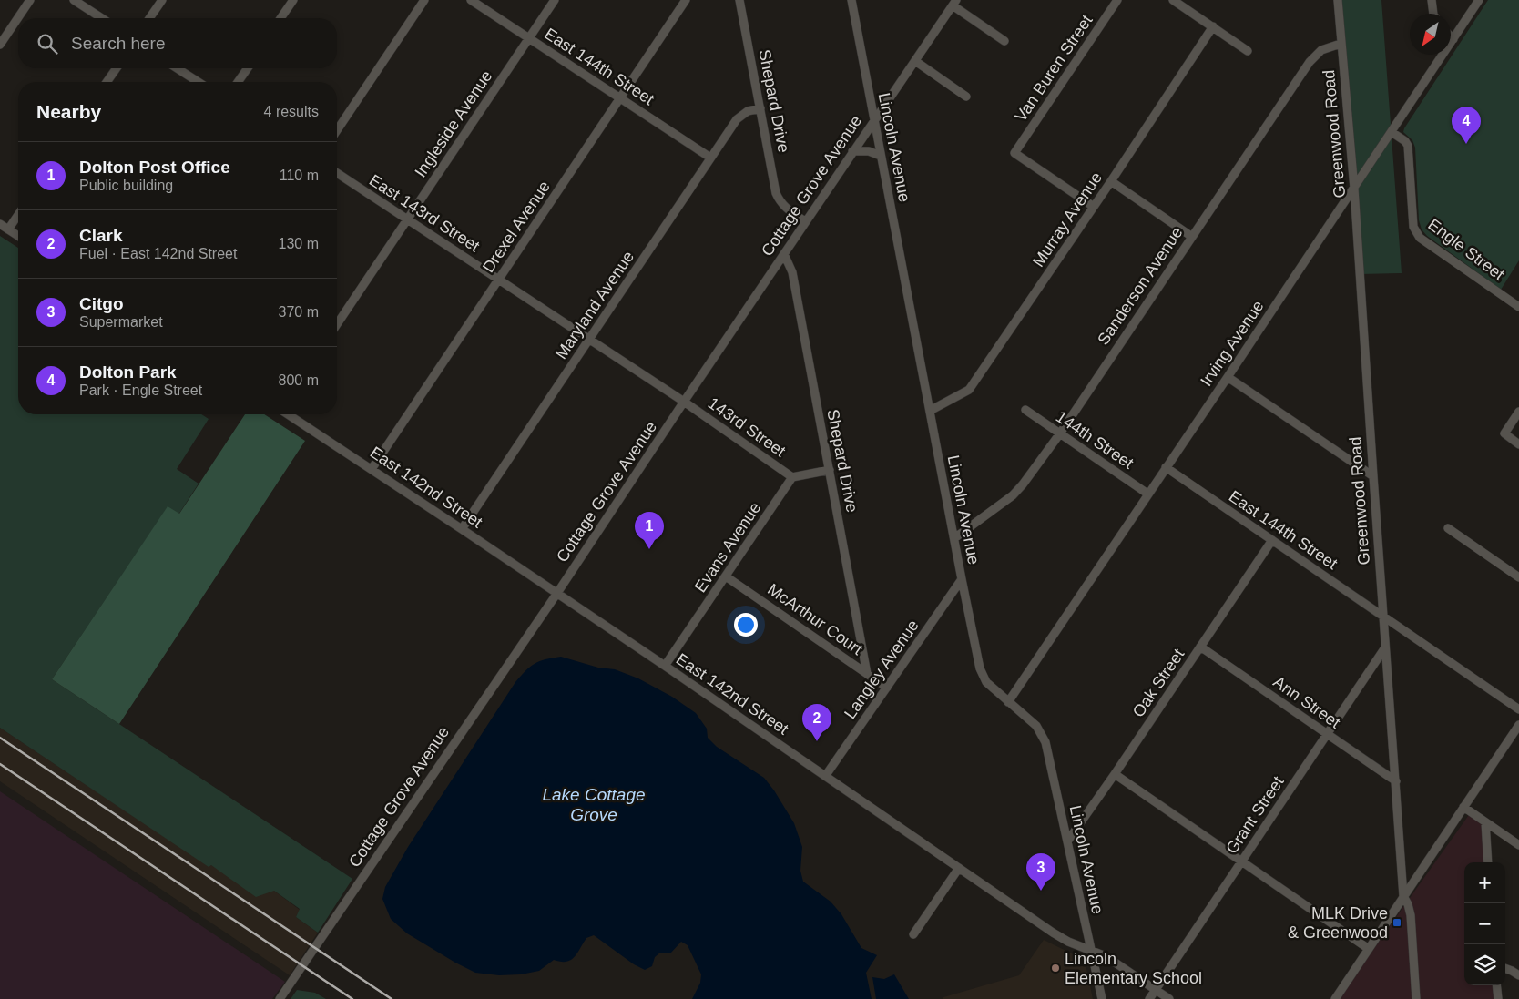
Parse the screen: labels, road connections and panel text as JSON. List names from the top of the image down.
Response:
{
  "streets": {
    "street": [
      "East 144th Street",
      "Van Buren Street",
      "Shepard Drive",
      "Ingleside Avenue",
      "Greenwood Road",
      "Lincoln Avenue",
      "Cottage Grove Avenue",
      "East 143rd Street",
      "Murray Avenue",
      "Drexel Avenue",
      "Engle Street",
      "Sanderson Avenue",
      "Maryland Avenue",
      "Irving Avenue",
      "143rd Street",
      "144th Street",
      "East 142nd Street",
      "Evans Avenue",
      "McArthur Court",
      "Langley Avenue",
      "Oak Street",
      "Ann Street",
      "Grant Street"
    ]
  },
  "crossings": [
    ["East 144th Street", "Ingleside Avenue"],
    ["East 144th Street", "Greenwood Road"],
    ["East 144th Street", "Drexel Avenue"],
    ["East 144th Street", "Maryland Avenue"],
    ["East 144th Street", "Irving Avenue"],
    ["East 144th Street", "Oak Street"],
    ["Van Buren Street", "Murray Avenue"],
    ["Shepard Drive", "Cottage Grove Avenue"],
    ["Shepard Drive", "Maryland Avenue"],
    ["Shepard Drive", "McArthur Court"],
    ["Ingleside Avenue", "East 143rd Street"],
    ["Greenwood Road", "Sanderson Avenue"],
    ["Greenwood Road", "Irving Avenue"],
    ["Greenwood Road", "Ann Street"],
    ["Greenwood Road", "Grant Street"],
    ["Lincoln Avenue", "Cottage Grove Avenue"],
    ["Lincoln Avenue", "Murray Avenue"],
    ["Lincoln Avenue", "Sanderson Avenue"],
    ["Lincoln Avenue", "Irving Avenue"],
    ["Lincoln Avenue", "East 142nd Street"],
    ["Lincoln Avenue", "Langley Avenue"],
    ["Lincoln Avenue", "Oak Street"],
    ["Cottage Grove Avenue", "East 143rd Street"],
    ["Cottage Grove Avenue", "143rd Street"],
    ["Cottage Grove Avenue", "East 142nd Street"],
    ["East 143rd Street", "Drexel Avenue"],
    ["East 143rd Street", "Maryland Avenue"],
    ["East 143rd Street", "143rd Street"],
    ["Drexel Avenue", "East 142nd Street"],
    ["Engle Street", "Irving Avenue"],
    ["Sanderson Avenue", "144th Street"],
    ["Maryland Avenue", "East 142nd Street"],
    ["Irving Avenue", "144th Street"],
    ["143rd Street", "Evans Avenue"],
    ["East 142nd Street", "Evans Avenue"],
    ["East 142nd Street", "Langley Avenue"],
    ["East 142nd Street", "Grant Street"],
    ["Evans Avenue", "McArthur Court"],
    ["McArthur Court", "Langley Avenue"],
    ["Oak Street", "Ann Street"],
    ["Ann Street", "Grant Street"]
  ],
  "water": ["Lake Cottage Grove"],
  "places": {
    "transit": ["MLK Drive & Greenwood"],
    "other": ["Lincoln Elementary School"]
  },
  "north": "bottom left",
  "page": {
    "search": "Search here",
    "heading": ["Nearby", "4 results"],
    "pins": [
      "4",
      "1",
      "2",
      "3"
    ],
    "list": [
      {
        "mark": "1",
        "name": "Dolton Post Office",
        "note": "Public building",
        "value": "110 m"
      },
      {
        "mark": "2",
        "name": "Clark",
        "note": "Fuel · East 142nd Street",
        "value": "130 m"
      },
      {
        "mark": "3",
        "name": "Citgo",
        "note": "Supermarket",
        "value": "370 m"
      },
      {
        "mark": "4",
        "name": "Dolton Park",
        "note": "Park · Engle Street",
        "value": "800 m"
      }
    ],
    "map_buttons": ["+", "−"]
  }
}
